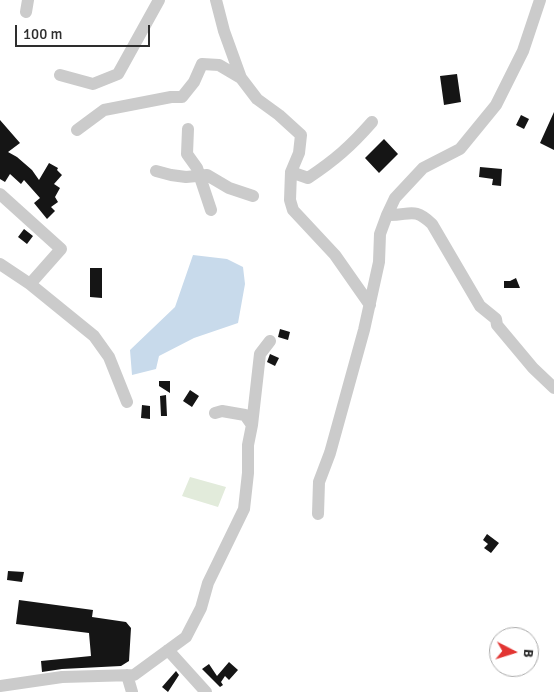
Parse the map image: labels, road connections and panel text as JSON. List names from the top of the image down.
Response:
{
  "scale_bar": "100 m",
  "north": "right"
}
